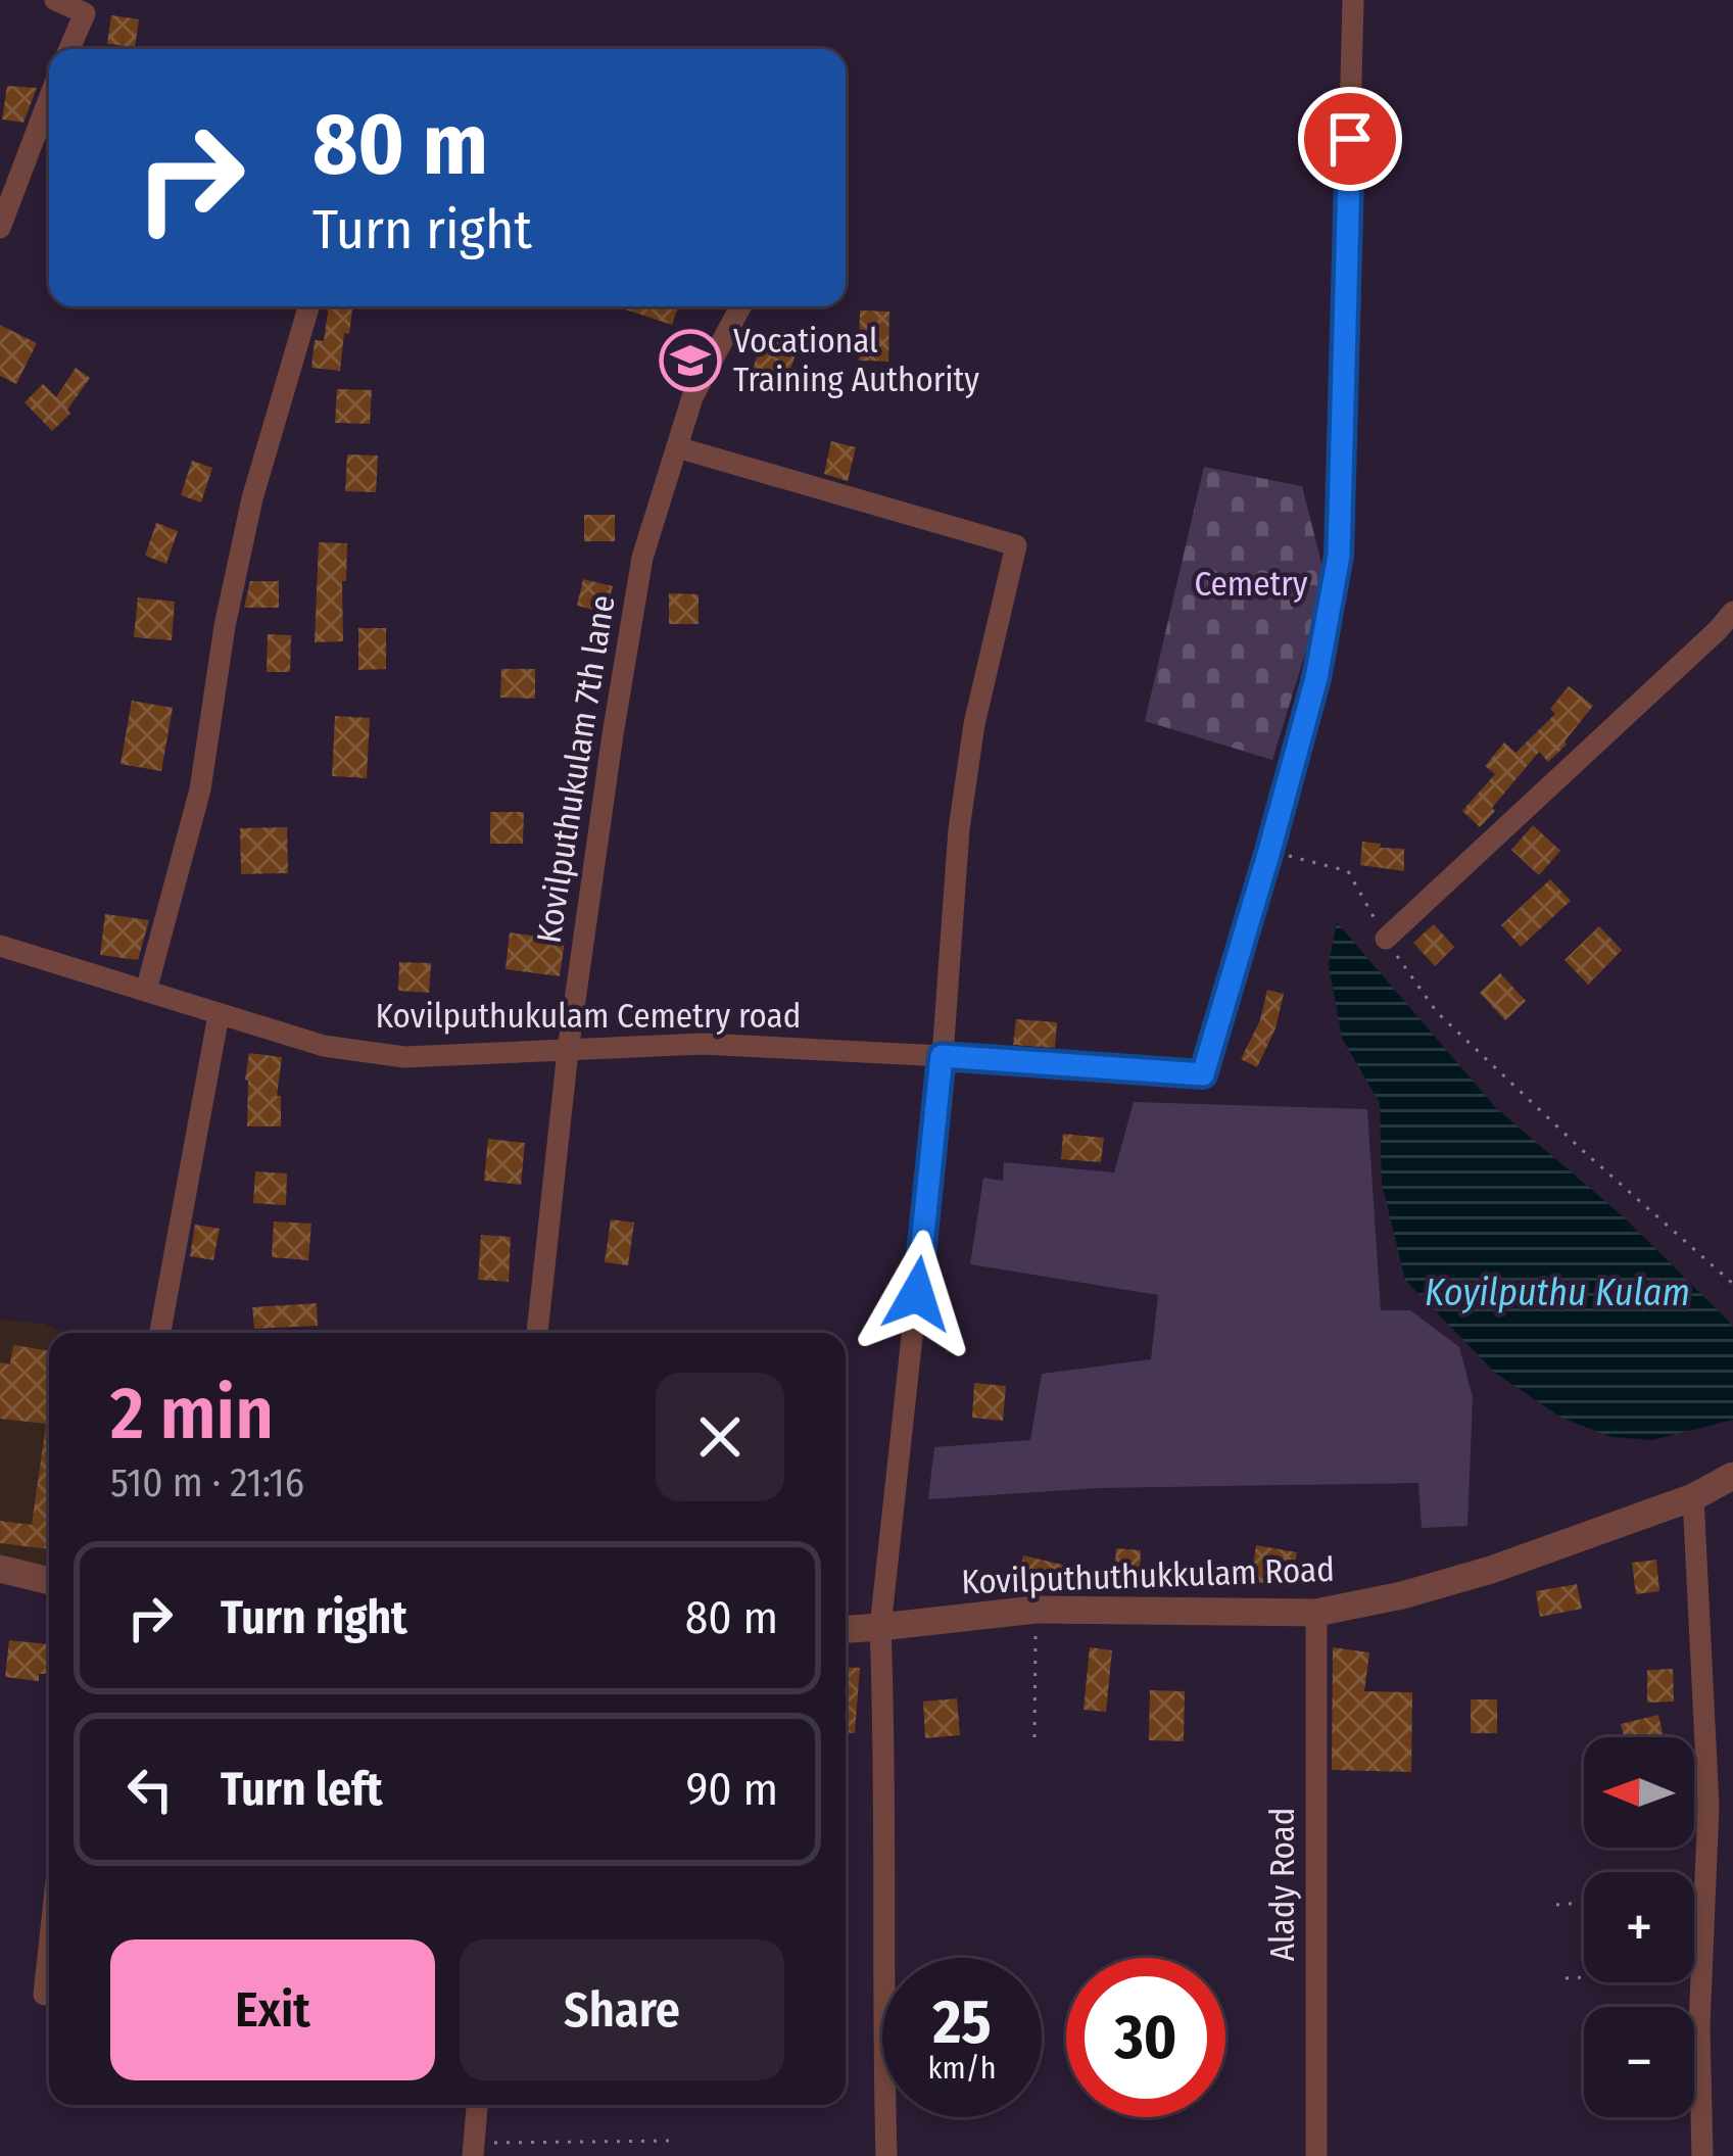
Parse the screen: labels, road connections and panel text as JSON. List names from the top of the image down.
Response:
{
  "streets": {
    "street": [
      "Kovilputhukulam 7th lane",
      "Kovilputhukulam Cemetry road",
      "Kovilputhuthukkulam Road",
      "Alady Road"
    ]
  },
  "crossings": [
    ["Kovilputhukulam 7th lane", "Kovilputhukulam Cemetry road"],
    ["Kovilputhuthukkulam Road", "Alady Road"]
  ],
  "water": ["Koyilputhu Kulam"],
  "parks": ["Cemetry"],
  "places": {
    "school or university": ["Vocational Training Authority"]
  },
  "north": "left",
  "page": {
    "turn": ["80 m", "Turn right"],
    "heading": ["2 min", "510 m · 21:16"],
    "list": [
      {
        "name": "Turn right",
        "value": "80 m"
      },
      {
        "name": "Turn left",
        "value": "90 m"
      }
    ],
    "map_buttons": ["+", "−"],
    "buttons": ["Exit", "Share"],
    "speed": "25 km/h",
    "limit": "30"
  }
}
